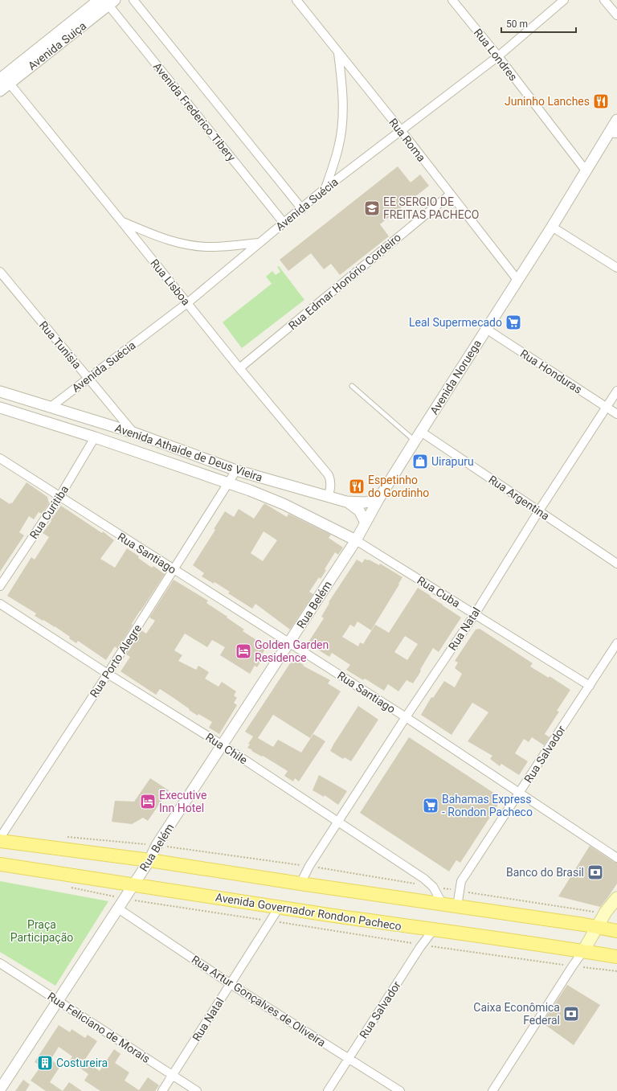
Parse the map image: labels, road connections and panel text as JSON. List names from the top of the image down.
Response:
{
  "streets": {
    "main road": ["Avenida Governador Rondon Pacheco"],
    "street": [
      "Avenida Suiça",
      "Rua Londres",
      "Avenida Frederico Tibery",
      "Rua Roma",
      "Avenida Suécia",
      "Rua Edmar Honório Cordeiro",
      "Rua Lisboa",
      "Rua Tunísia",
      "Rua Honduras",
      "Avenida Noruega",
      "Avenida Athaide de Deus Vieira",
      "Rua Argentina",
      "Rua Curitiba",
      "Rua Santiago",
      "Rua Cuba",
      "Rua Belém",
      "Rua Natal",
      "Rua Porto Alegre",
      "Rua Chile",
      "Rua Salvador",
      "Rua Artur Gonçalves de Oliveira",
      "Rua Feliciano de Morais"
    ]
  },
  "crossings": [
    ["Avenida Suiça", "Avenida Frederico Tibery"],
    ["Avenida Suiça", "Rua Lisboa"],
    ["Rua Londres", "Avenida Suécia"],
    ["Rua Londres", "Avenida Noruega"],
    ["Avenida Frederico Tibery", "Avenida Suécia"],
    ["Rua Roma", "Avenida Suécia"],
    ["Rua Roma", "Rua Edmar Honório Cordeiro"],
    ["Rua Roma", "Avenida Noruega"],
    ["Avenida Suécia", "Rua Lisboa"],
    ["Avenida Suécia", "Rua Tunísia"],
    ["Avenida Suécia", "Avenida Athaide de Deus Vieira"],
    ["Rua Edmar Honório Cordeiro", "Rua Lisboa"],
    ["Rua Lisboa", "Avenida Athaide de Deus Vieira"],
    ["Rua Tunísia", "Avenida Athaide de Deus Vieira"],
    ["Rua Honduras", "Avenida Noruega"],
    ["Rua Honduras", "Rua Natal"],
    ["Avenida Noruega", "Avenida Athaide de Deus Vieira"],
    ["Avenida Noruega", "Rua Argentina"],
    ["Avenida Noruega", "Rua Cuba"],
    ["Avenida Noruega", "Rua Belém"],
    ["Avenida Athaide de Deus Vieira", "Rua Curitiba"],
    ["Avenida Athaide de Deus Vieira", "Rua Cuba"],
    ["Avenida Athaide de Deus Vieira", "Rua Porto Alegre"],
    ["Rua Argentina", "Rua Natal"],
    ["Rua Curitiba", "Rua Santiago"],
    ["Rua Santiago", "Rua Belém"],
    ["Rua Santiago", "Rua Natal"],
    ["Rua Santiago", "Rua Porto Alegre"],
    ["Rua Santiago", "Rua Salvador"],
    ["Rua Cuba", "Rua Belém"],
    ["Rua Cuba", "Rua Natal"],
    ["Rua Cuba", "Rua Salvador"],
    ["Rua Belém", "Rua Chile"],
    ["Rua Belém", "Avenida Governador Rondon Pacheco"],
    ["Rua Belém", "Rua Artur Gonçalves de Oliveira"],
    ["Rua Belém", "Rua Feliciano de Morais"],
    ["Rua Natal", "Rua Chile"],
    ["Rua Natal", "Avenida Governador Rondon Pacheco"],
    ["Rua Natal", "Rua Artur Gonçalves de Oliveira"],
    ["Rua Natal", "Rua Feliciano de Morais"],
    ["Rua Porto Alegre", "Rua Chile"],
    ["Rua Salvador", "Avenida Governador Rondon Pacheco"],
    ["Rua Salvador", "Rua Artur Gonçalves de Oliveira"]
  ],
  "parks": ["Praça Participação"],
  "places": {
    "restaurant": ["Juninho Lanches", "Espetinho do Gordinho"],
    "school or university": ["EE SERGIO DE FREITAS PACHECO"],
    "supermarket": ["Leal Supermecado", "Bahamas Express - Rondon Pacheco"],
    "shop": ["Uirapuru"],
    "hotel": ["Golden Garden Residence", "Executive Inn Hotel"],
    "bank": ["Banco do Brasil", "Caixa Econômica Federal"],
    "building": ["Costureira"]
  },
  "scale_bar": "50 m"
}
